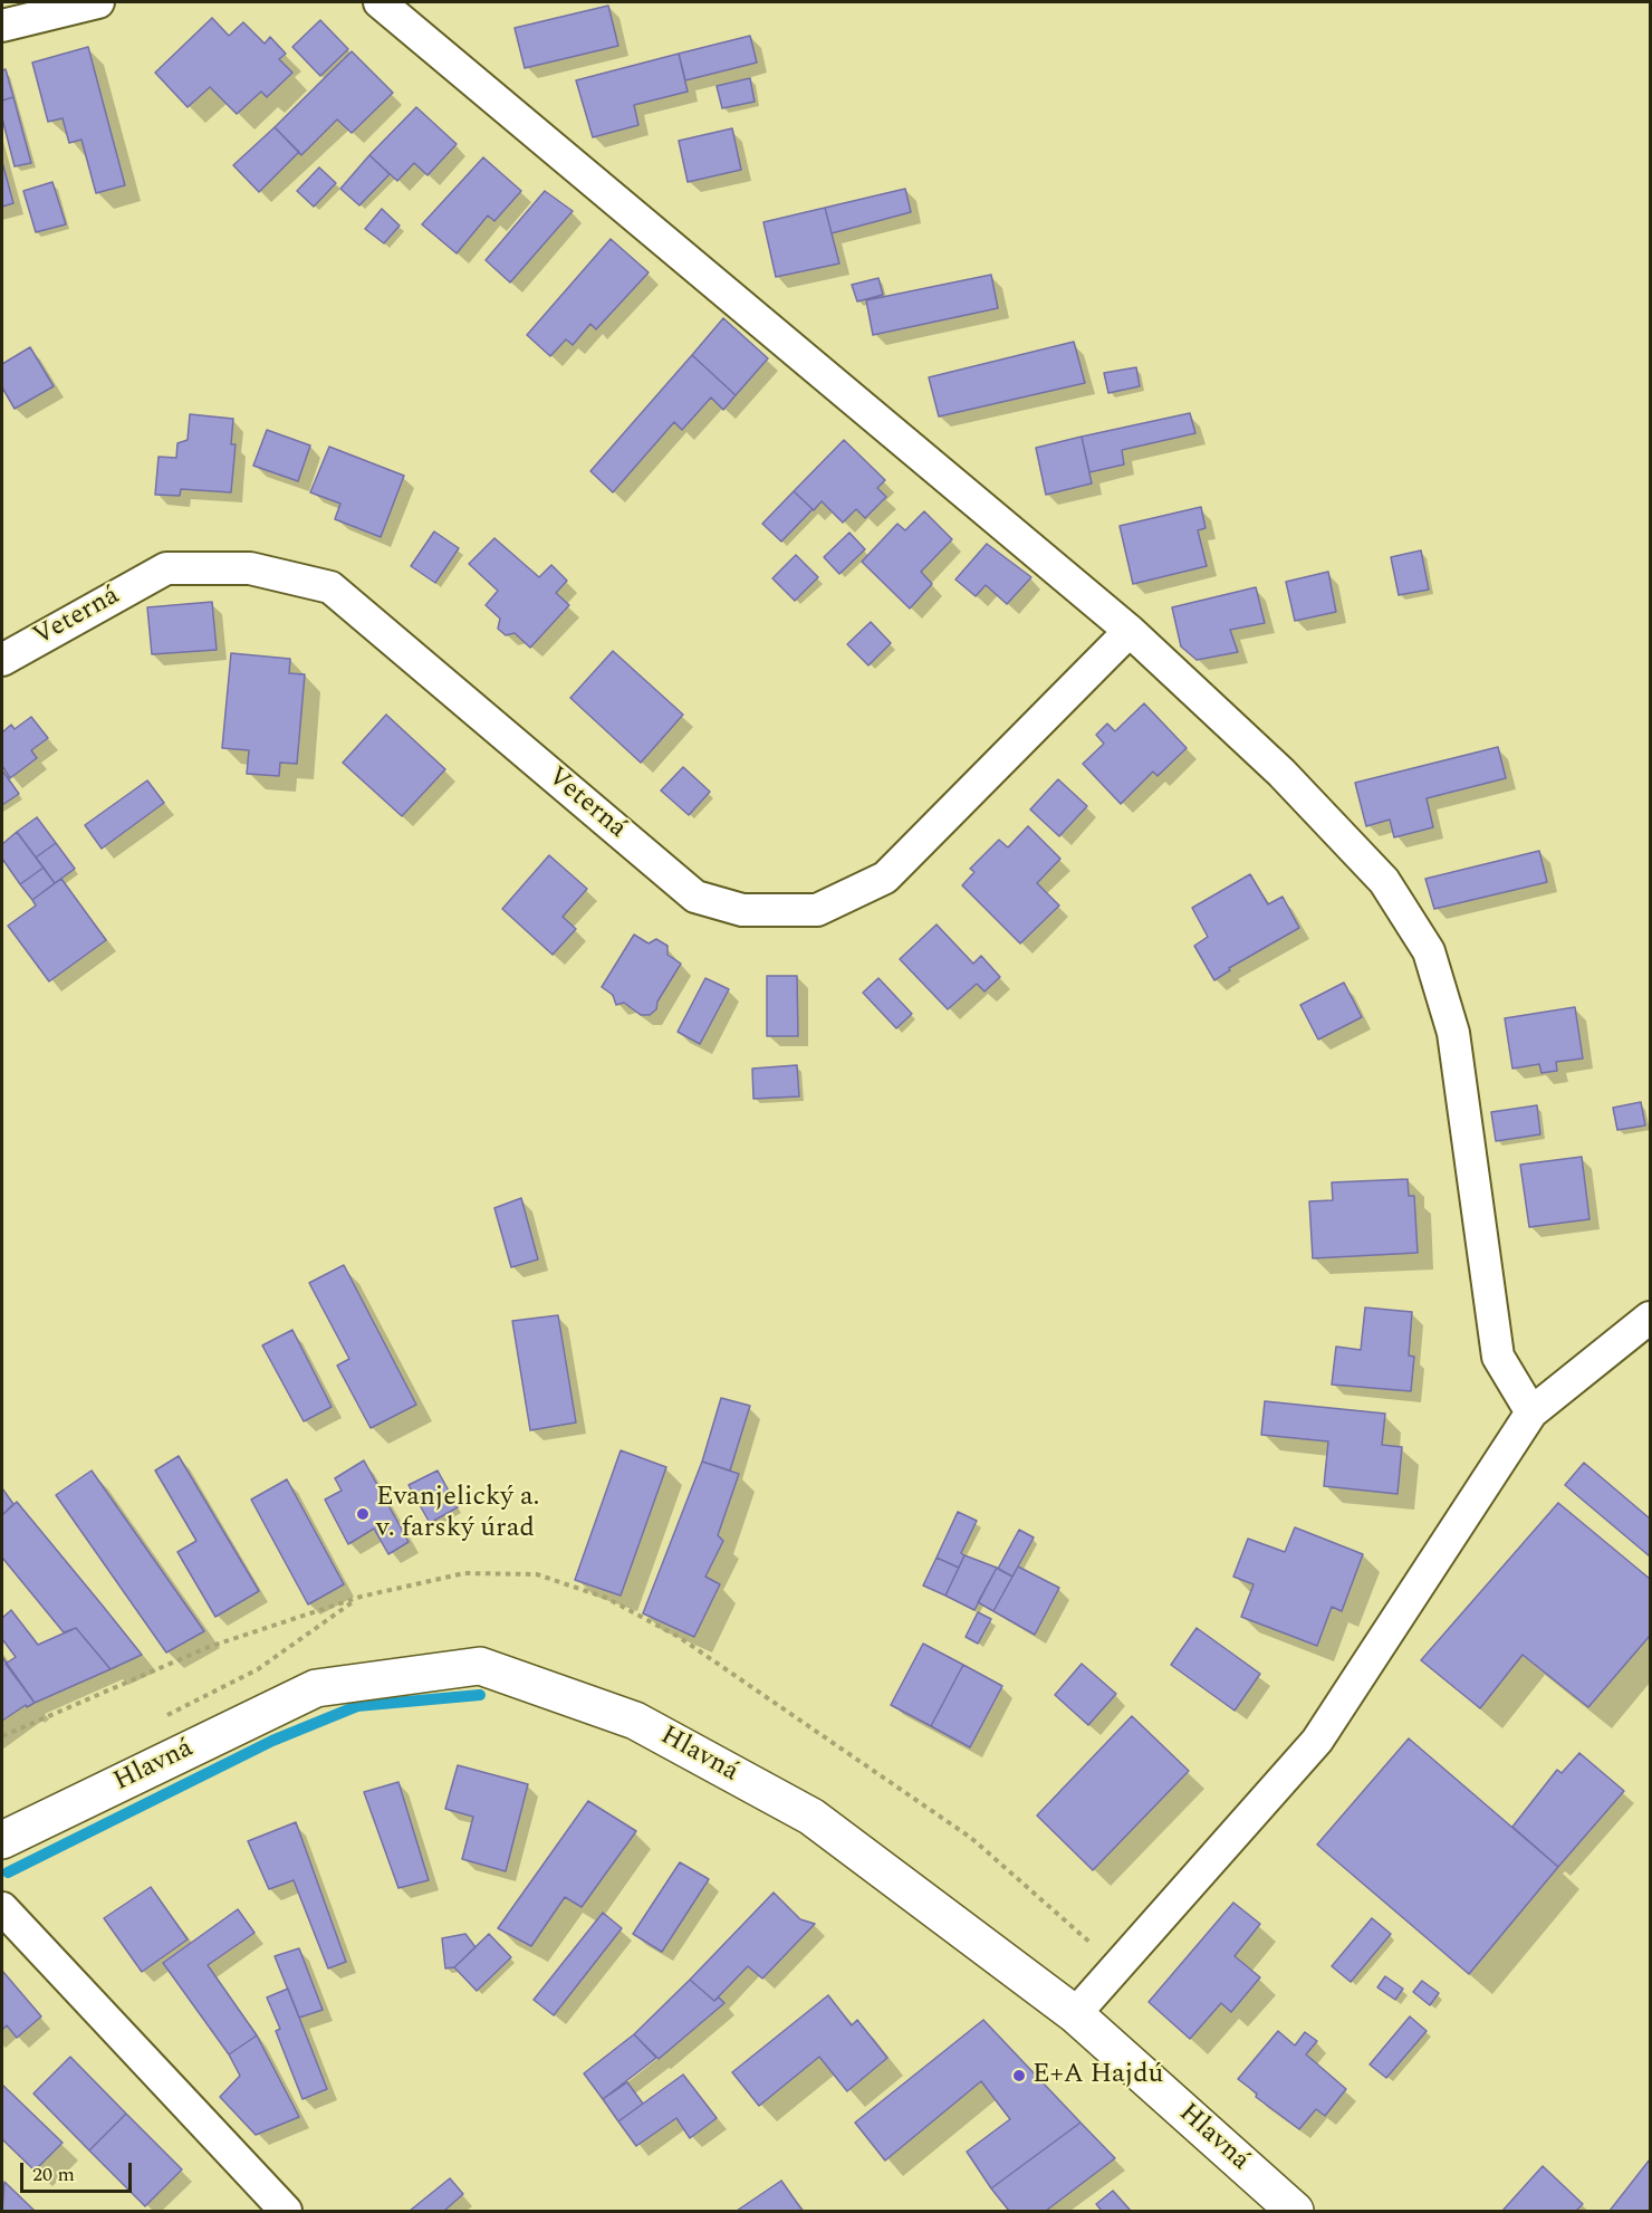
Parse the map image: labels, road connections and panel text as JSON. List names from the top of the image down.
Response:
{
  "streets": {
    "street": ["Veterná", "Hlavná"]
  },
  "places": ["Evanjelický a. v. farský úrad", "E+A Hajdú"],
  "scale_bar": "20 m"
}
